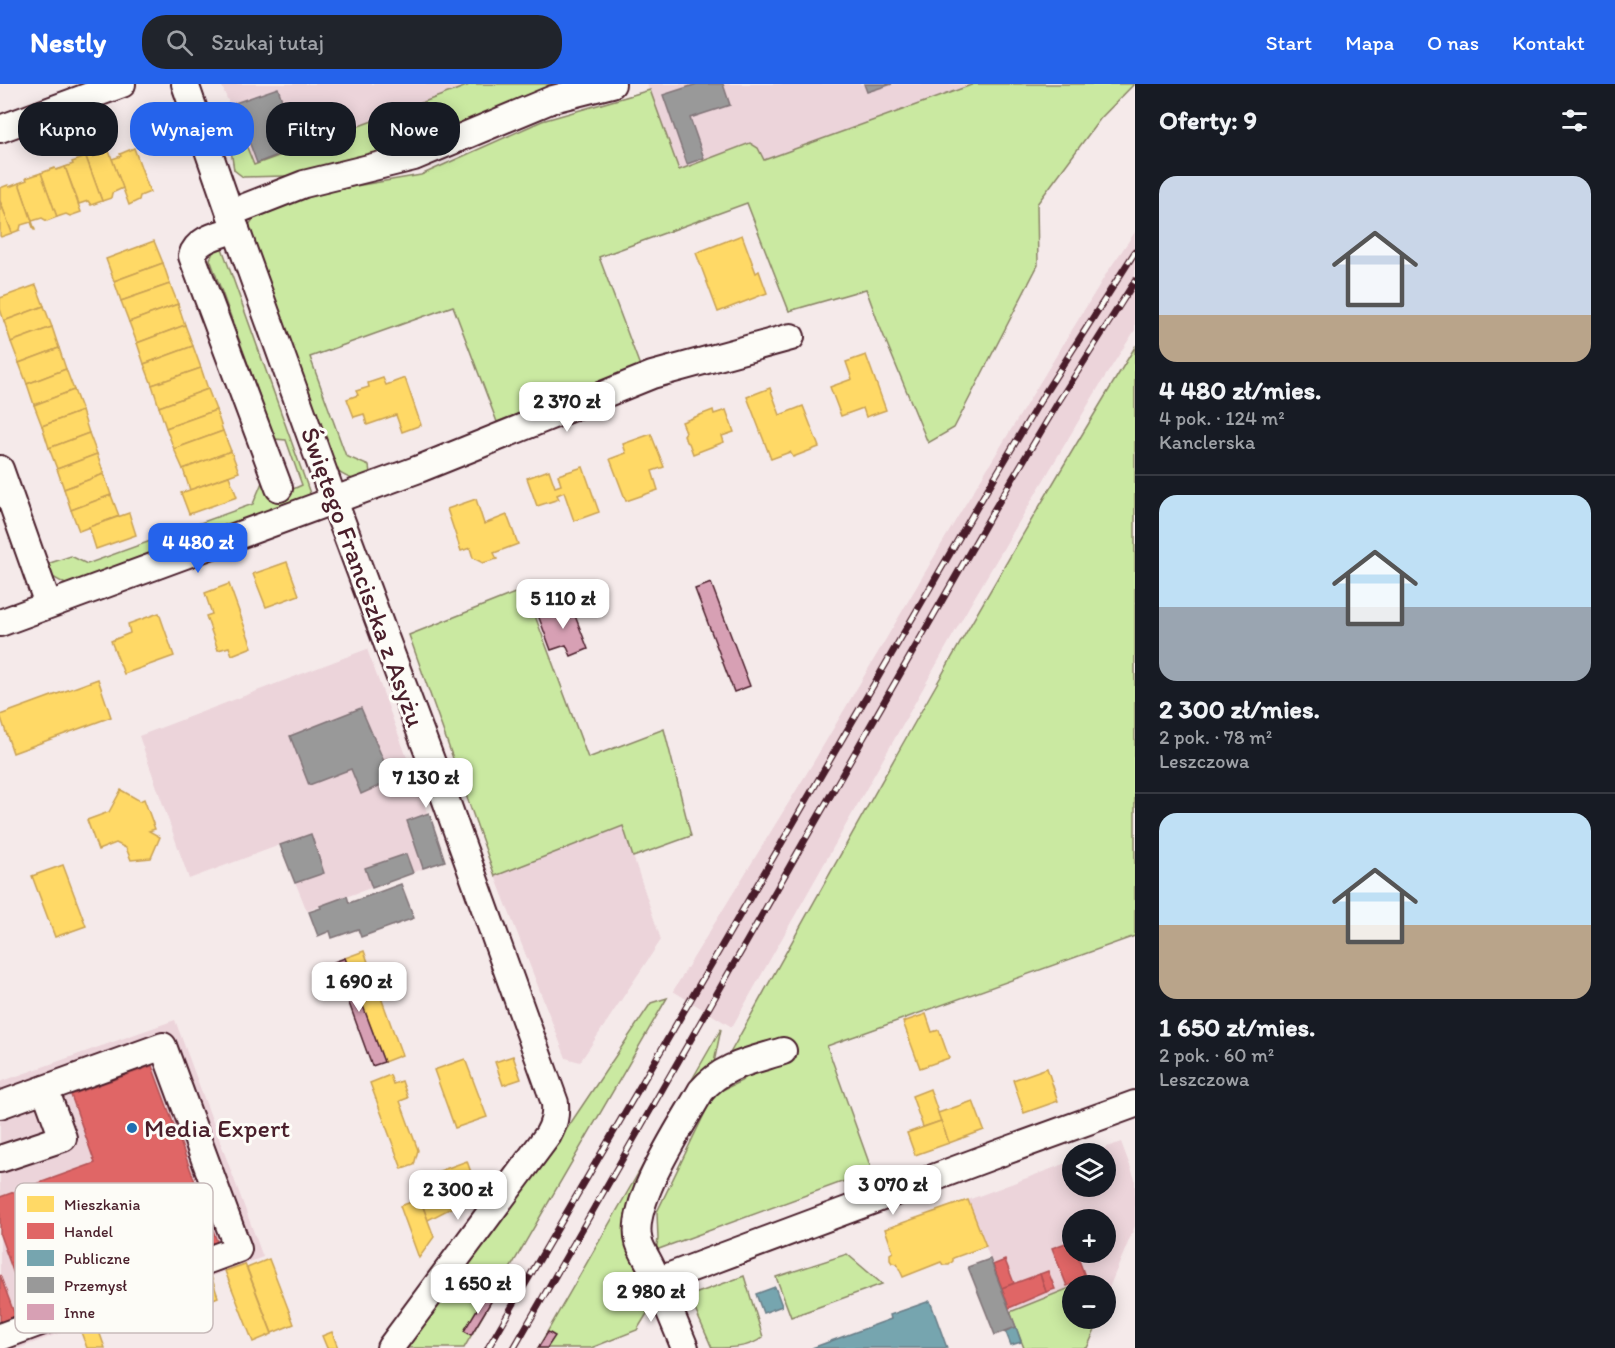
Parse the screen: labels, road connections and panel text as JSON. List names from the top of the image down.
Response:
{
  "streets": {
    "street": ["Świętego Franciszka z Asyżu"]
  },
  "places": ["Media Expert"],
  "legend": [
    "Mieszkania",
    "Handel",
    "Publiczne",
    "Przemysł",
    "Inne"
  ],
  "page": {
    "header": "Nestly",
    "search": "Szukaj tutaj",
    "nav": [
      "Start",
      "Mapa",
      "O nas",
      "Kontakt"
    ],
    "heading": "Oferty: 9",
    "chip": [
      "Kupno",
      "Wynajem",
      "Filtry",
      "Nowe"
    ],
    "list": [
      {
        "name": "4 480 zł/mies.",
        "note": "4 pok. · 124 m² · Kanclerska"
      },
      {
        "name": "2 300 zł/mies.",
        "note": "2 pok. · 78 m² · Leszczowa"
      },
      {
        "name": "1 650 zł/mies.",
        "note": "2 pok. · 60 m² · Leszczowa"
      }
    ],
    "price": [
      "2 370 zł",
      "4 480 zł",
      "5 110 zł",
      "7 130 zł",
      "1 690 zł",
      "3 070 zł",
      "2 300 zł",
      "1 650 zł",
      "2 980 zł"
    ],
    "map_buttons": ["+", "−"]
  }
}
